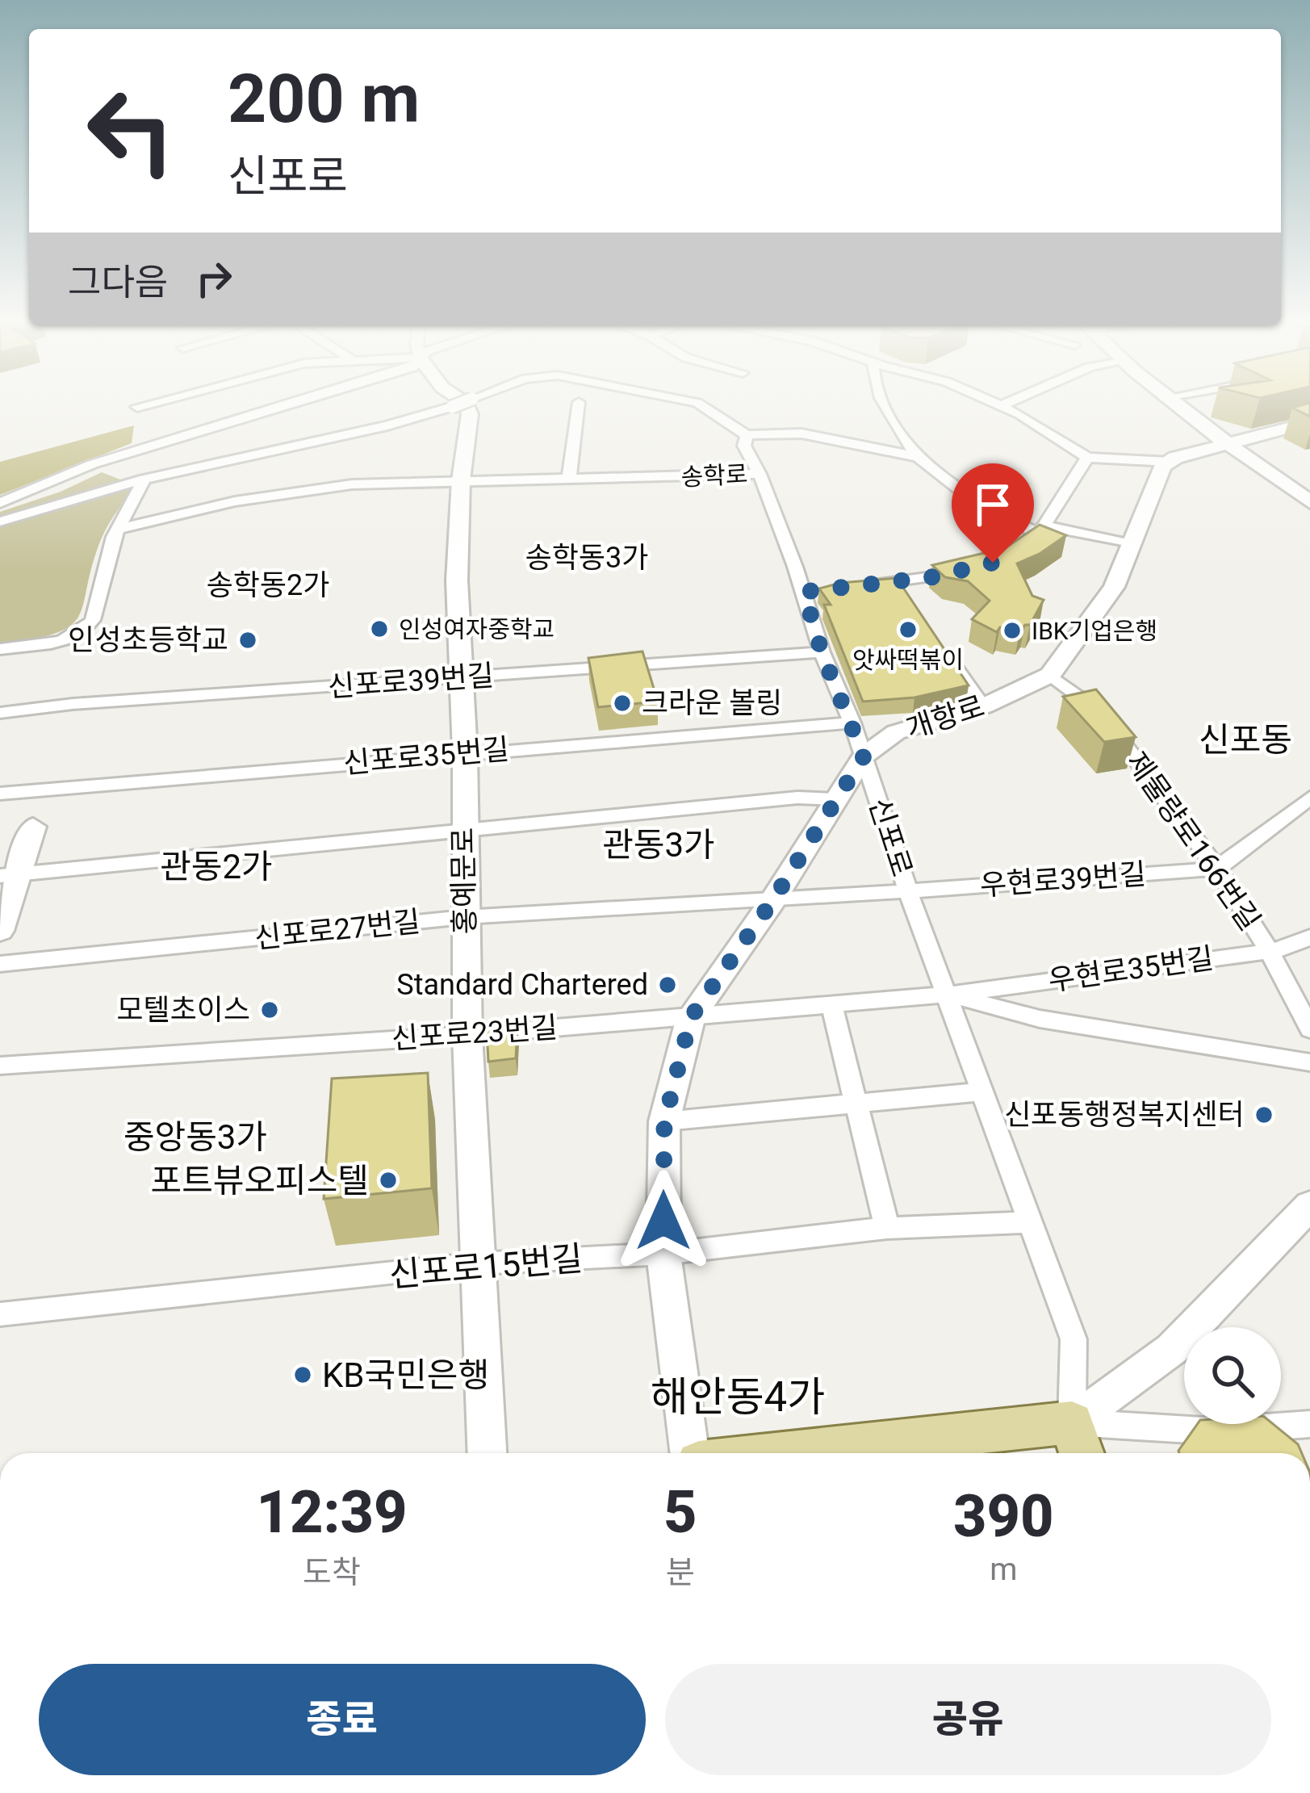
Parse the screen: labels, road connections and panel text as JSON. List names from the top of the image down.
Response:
{
  "streets": {
    "street": [
      "송학로",
      "신포로39번길",
      "개항로",
      "신포로35번길",
      "신포로",
      "제물량로166번길",
      "우현로39번길",
      "홍예문로",
      "신포로27번길",
      "우현로35번길",
      "신포로23번길",
      "신포로15번길"
    ]
  },
  "crossings": [
    ["송학로", "신포로"],
    ["송학로", "홍예문로"],
    ["신포로39번길", "신포로"],
    ["신포로39번길", "홍예문로"],
    ["개항로", "신포로"],
    ["개항로", "제물량로166번길"],
    ["개항로", "신포로27번길"],
    ["개항로", "신포로23번길"],
    ["개항로", "신포로15번길"],
    ["신포로35번길", "신포로"],
    ["신포로35번길", "홍예문로"],
    ["신포로", "우현로39번길"],
    ["신포로", "신포로27번길"],
    ["신포로", "우현로35번길"],
    ["신포로", "신포로23번길"],
    ["신포로", "신포로15번길"],
    ["제물량로166번길", "우현로39번길"],
    ["제물량로166번길", "우현로35번길"],
    ["우현로39번길", "신포로27번길"],
    ["홍예문로", "신포로27번길"],
    ["홍예문로", "신포로23번길"],
    ["홍예문로", "신포로15번길"],
    ["우현로35번길", "신포로23번길"]
  ],
  "districts": [
    "송학동3가",
    "송학동2가",
    "신포동",
    "관동3가",
    "관동2가",
    "중앙동3가",
    "해안동4가"
  ],
  "places": [
    "인성여자중학교",
    "앗싸떡볶이",
    "IBK기업은행",
    "인성초등학교",
    "크라운 볼링",
    "Standard Chartered",
    "모텔초이스",
    "신포동행정복지센터",
    "포트뷰오피스텔",
    "KB국민은행"
  ],
  "page": {
    "turn": ["200 m", "신포로"],
    "then": "그다음",
    "eta": [
      "12:39",
      "도착",
      "5",
      "분",
      "390",
      "m"
    ],
    "buttons": ["종료", "공유"]
  }
}
